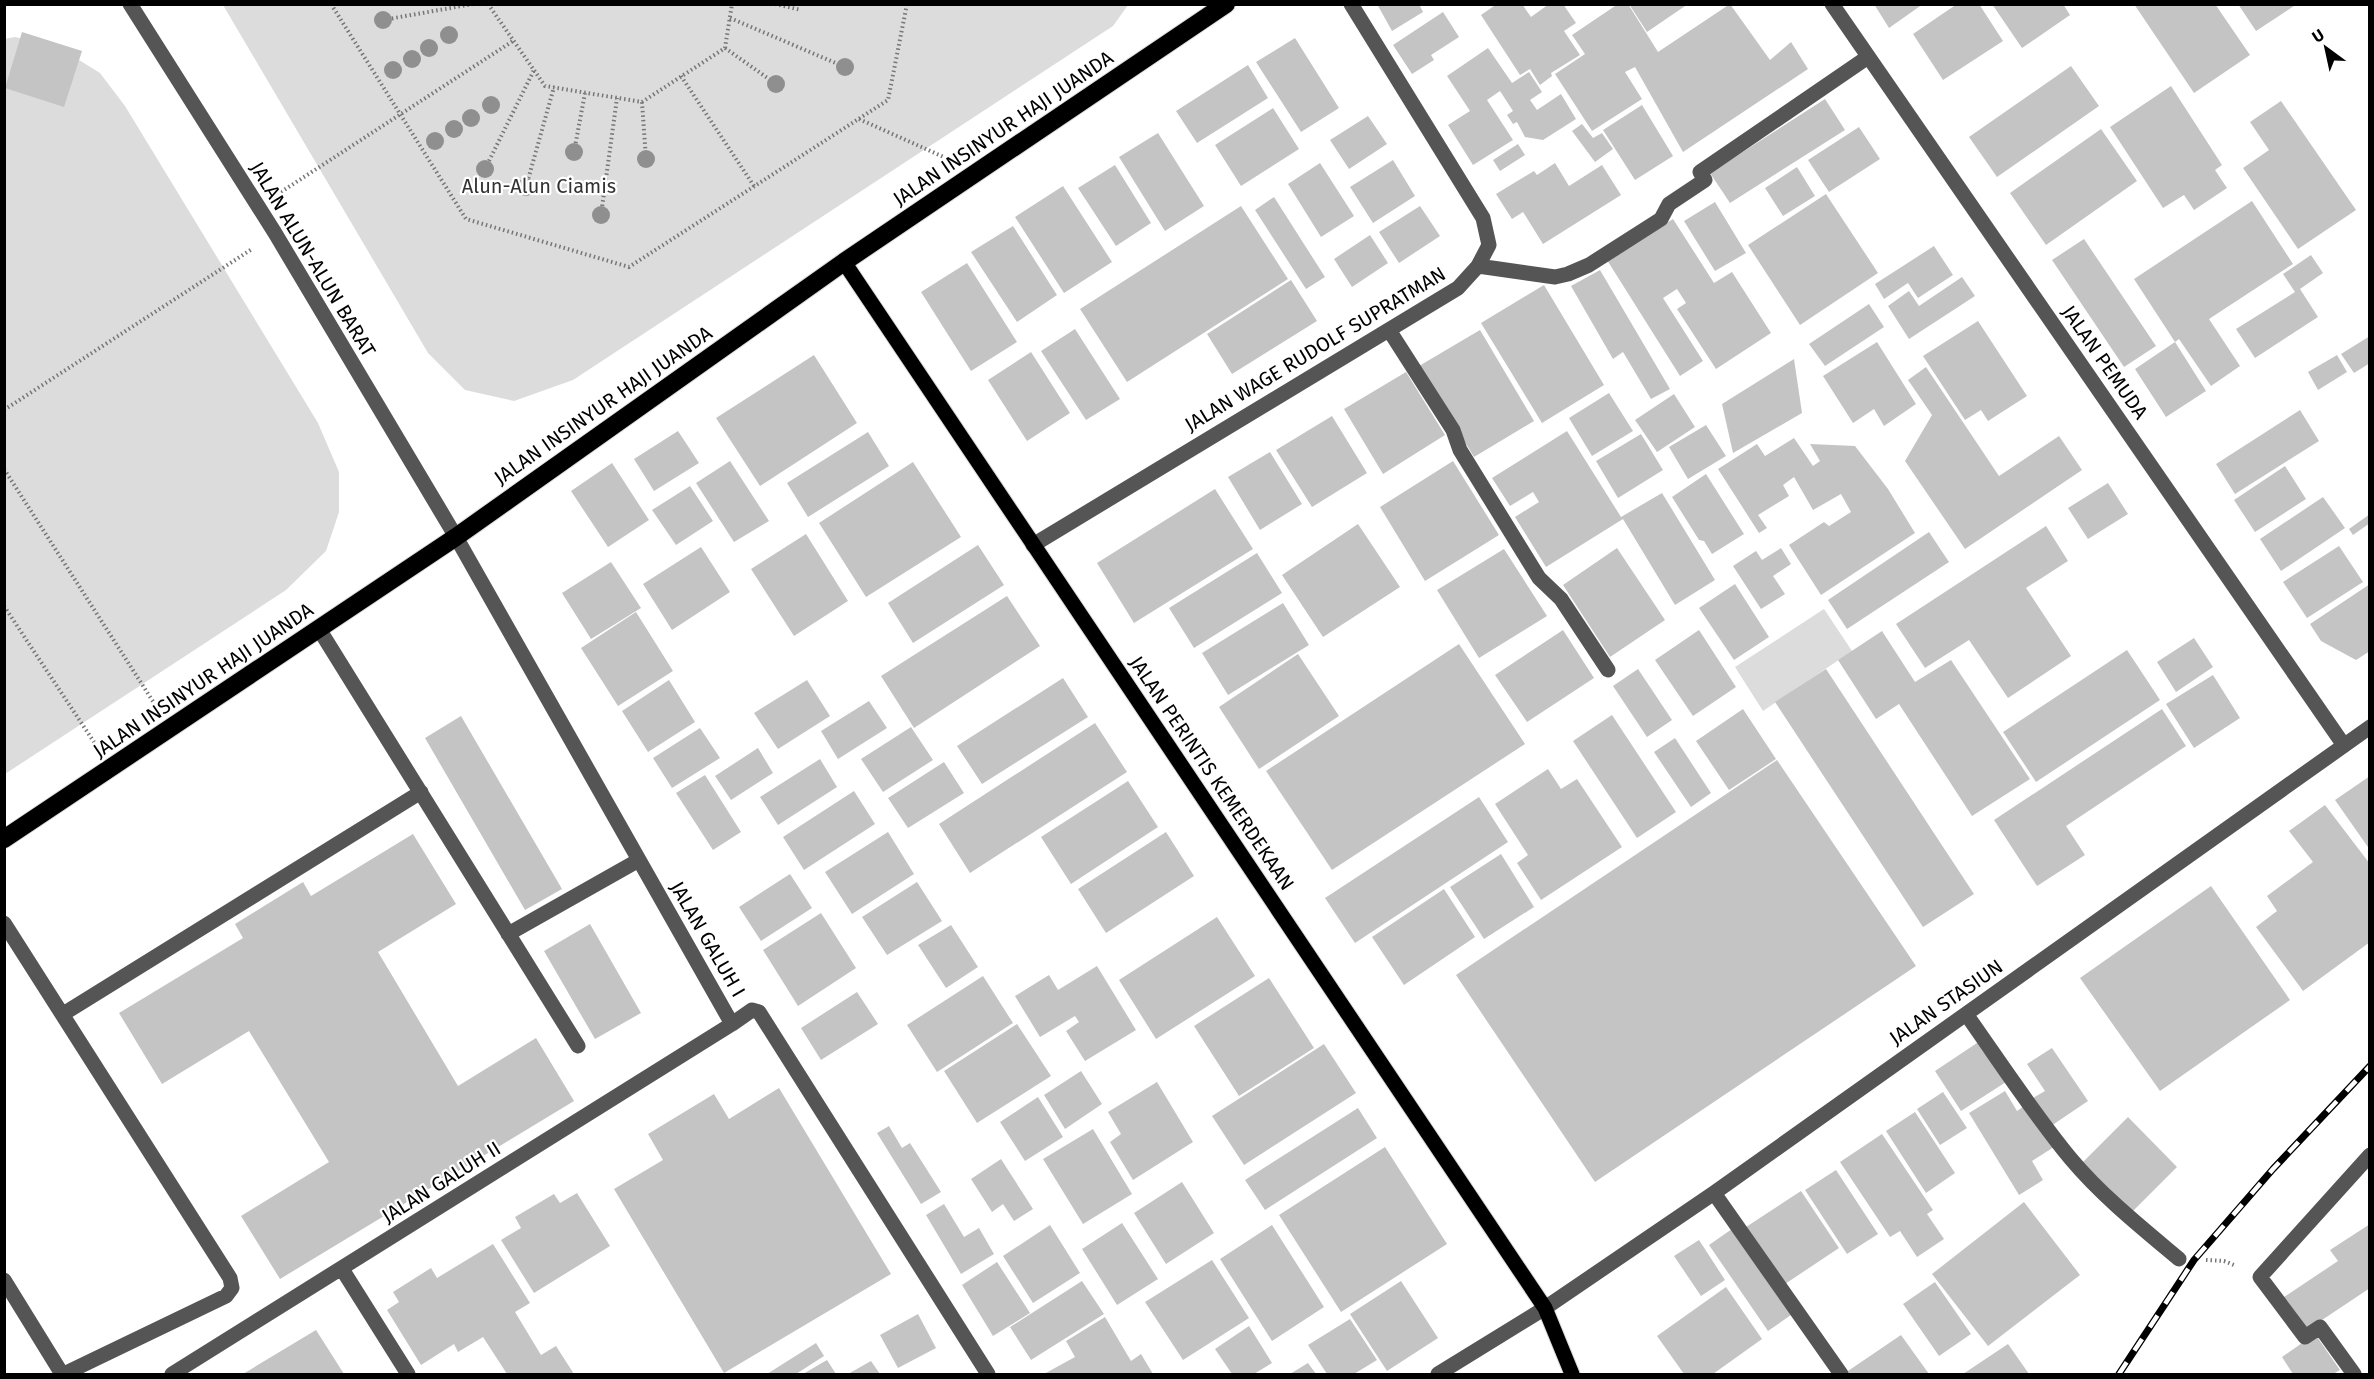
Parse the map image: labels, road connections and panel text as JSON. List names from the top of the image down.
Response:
{
  "streets": {
    "highway": ["JALAN INSINYUR HAJI JUANDA"],
    "main road": ["JALAN PERINTIS KEMERDEKAAN"],
    "street": [
      "JALAN ALUN-ALUN BARAT",
      "JALAN WAGE RUDOLF SUPRATMAN",
      "JALAN PEMUDA",
      "JALAN GALUH I",
      "JALAN STASIUN",
      "JALAN GALUH II"
    ]
  },
  "crossings": [
    ["JALAN INSINYUR HAJI JUANDA", "JALAN ALUN-ALUN BARAT"],
    ["JALAN INSINYUR HAJI JUANDA", "JALAN PERINTIS KEMERDEKAAN"],
    ["JALAN INSINYUR HAJI JUANDA", "JALAN GALUH I"],
    ["JALAN ALUN-ALUN BARAT", "JALAN GALUH I"],
    ["JALAN WAGE RUDOLF SUPRATMAN", "JALAN PERINTIS KEMERDEKAAN"],
    ["JALAN PEMUDA", "JALAN STASIUN"],
    ["JALAN PERINTIS KEMERDEKAAN", "JALAN STASIUN"],
    ["JALAN GALUH I", "JALAN GALUH II"]
  ],
  "parks": ["Alun-Alun Ciamis"],
  "north": "top left"
}
